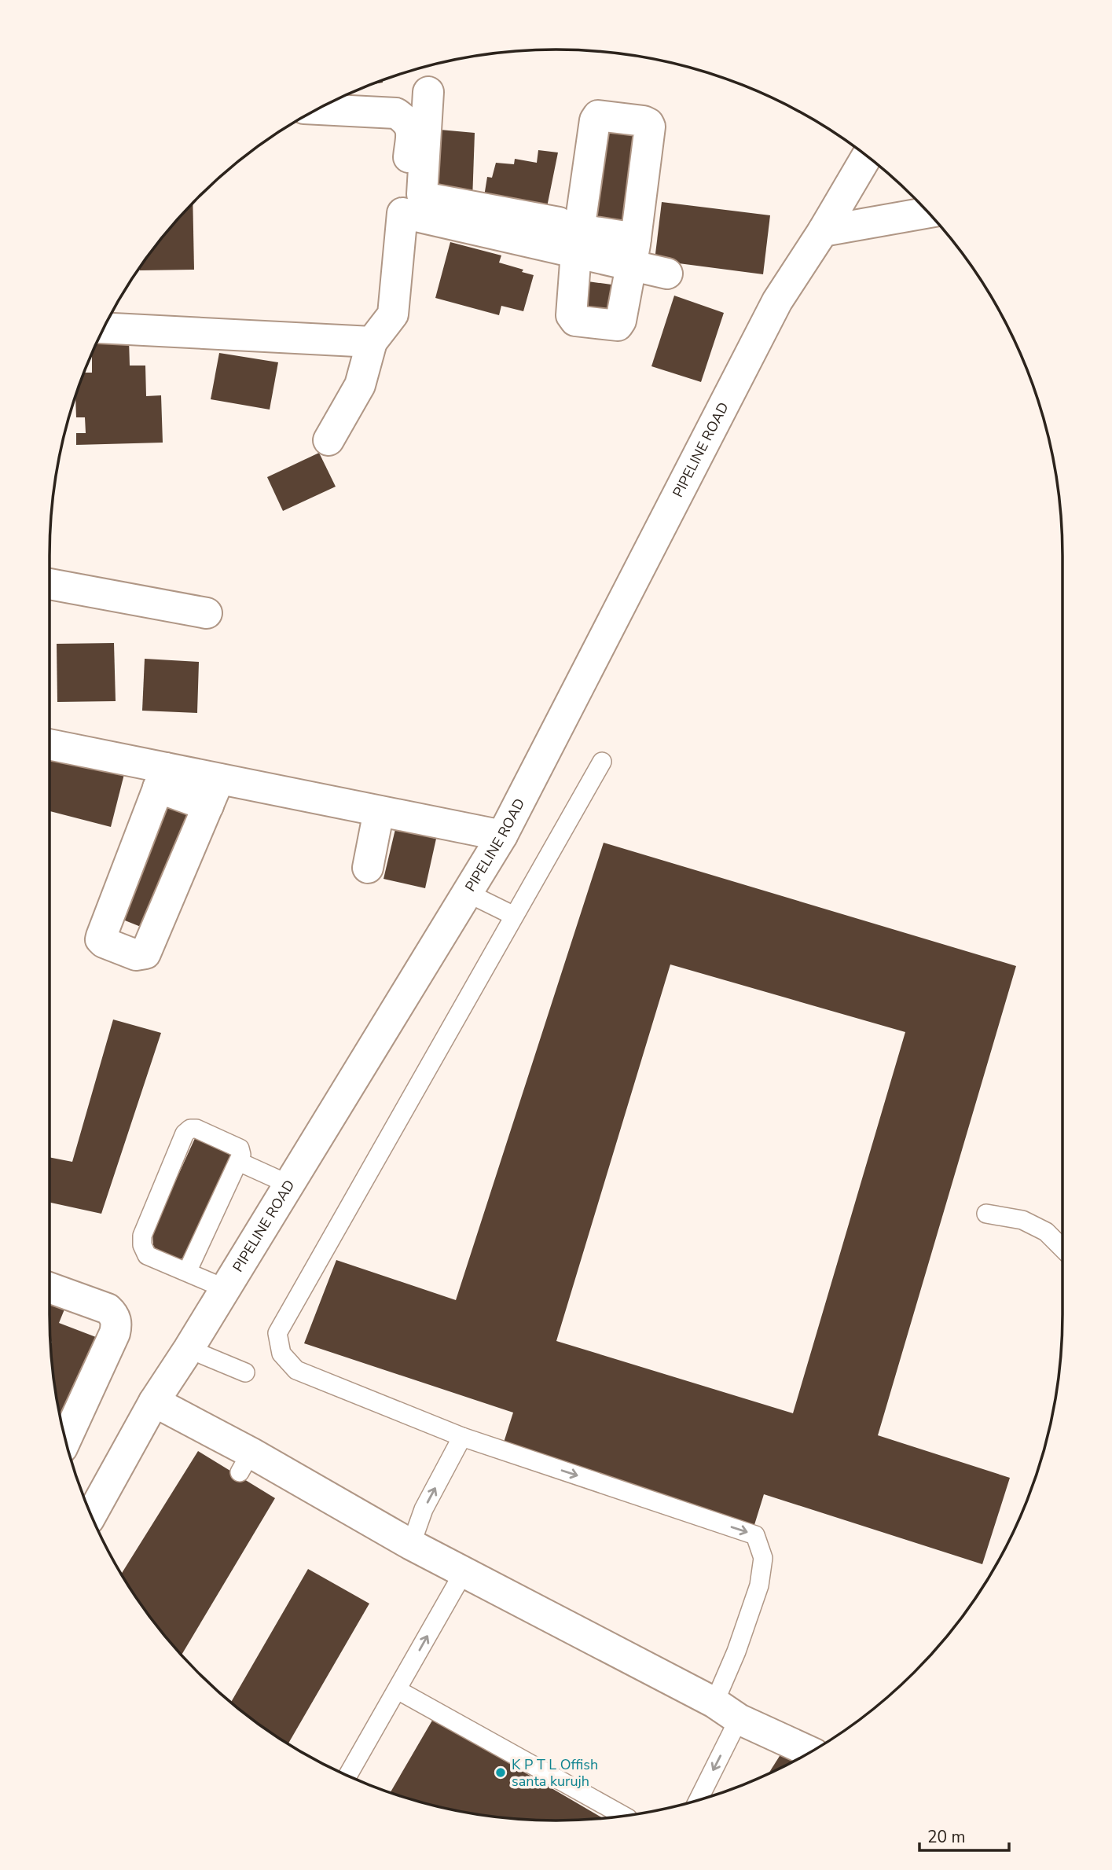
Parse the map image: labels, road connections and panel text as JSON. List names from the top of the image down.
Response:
{
  "streets": {
    "street": ["PIPELINE ROAD"]
  },
  "places": ["K P T L Offish santa kurujh"],
  "scale_bar": "20 m"
}
